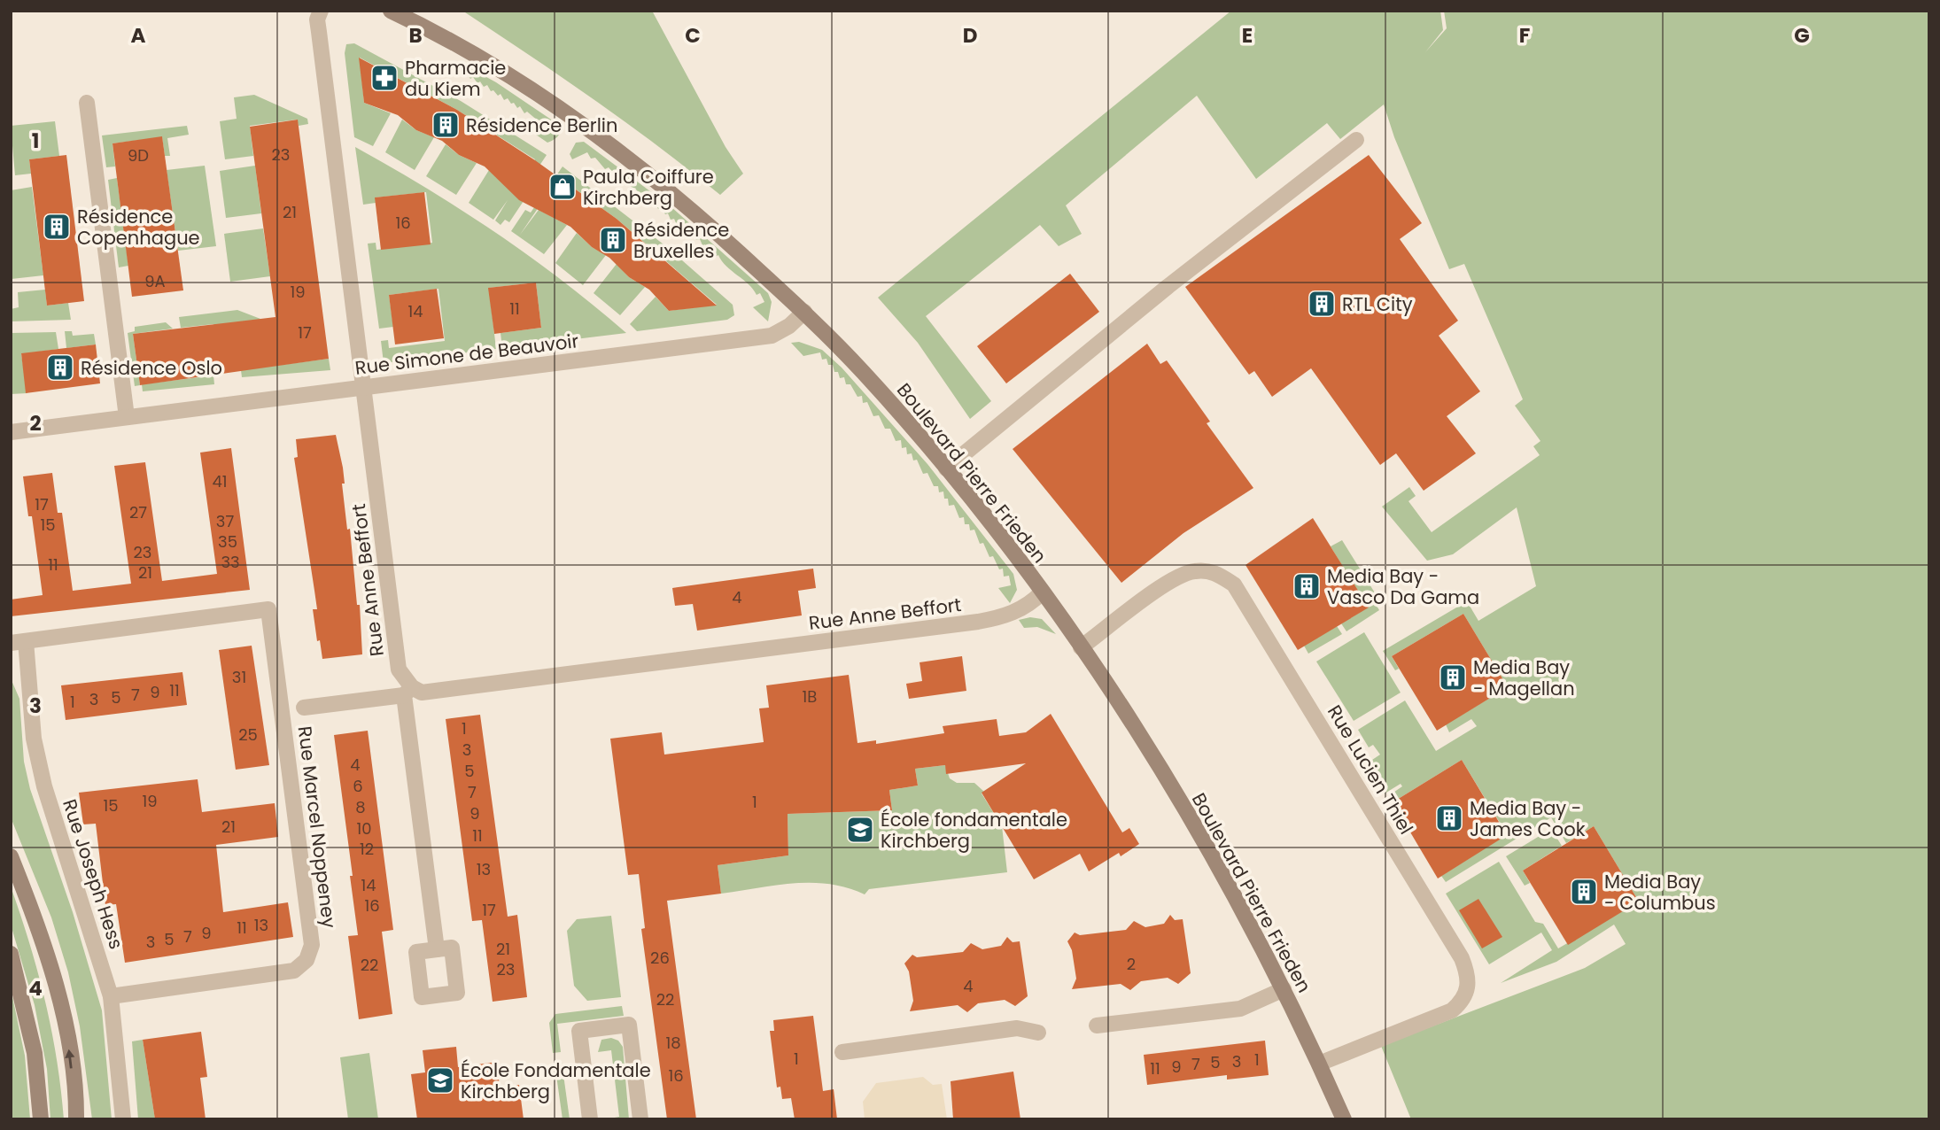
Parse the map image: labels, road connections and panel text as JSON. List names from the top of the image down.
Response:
{
  "streets": {
    "main road": ["Boulevard Pierre Frieden"],
    "street": [
      "Rue Simone de Beauvoir",
      "Rue Anne Beffort",
      "Rue Lucien Thiel",
      "Rue Marcel Noppeney",
      "Rue Joseph Hess"
    ]
  },
  "crossings": [
    ["Rue Simone de Beauvoir", "Boulevard Pierre Frieden"],
    ["Rue Simone de Beauvoir", "Rue Anne Beffort"],
    ["Boulevard Pierre Frieden", "Rue Anne Beffort"],
    ["Boulevard Pierre Frieden", "Rue Lucien Thiel"],
    ["Rue Marcel Noppeney", "Rue Joseph Hess"]
  ],
  "places": {
    "pharmacy": ["Pharmacie du Kiem"],
    "building": [
      "Résidence Berlin",
      "Résidence Copenhague",
      "Résidence Bruxelles",
      "RTL City",
      "Résidence Oslo",
      "Media Bay - Vasco Da Gama",
      "Media Bay - Magellan",
      "Media Bay - James Cook",
      "Media Bay - Columbus"
    ],
    "shop": ["Paula Coiffure Kirchberg"],
    "school or university": ["École fondamentale Kirchberg", "École Fondamentale Kirchberg"]
  },
  "house_numbers": [
    "23",
    "9D",
    "21",
    "16",
    "9A",
    "19",
    "11",
    "14",
    "17",
    "41",
    "17",
    "27",
    "37",
    "15",
    "35",
    "23",
    "33",
    "11",
    "21",
    "4",
    "31",
    "11",
    "9",
    "7",
    "1B",
    "5",
    "3",
    "1",
    "1",
    "25",
    "3",
    "4",
    "5",
    "6",
    "7",
    "19",
    "1",
    "15",
    "8",
    "9",
    "21",
    "10",
    "11",
    "12",
    "13",
    "14",
    "16",
    "17",
    "13",
    "11",
    "9",
    "7",
    "5",
    "3",
    "21",
    "26",
    "2",
    "22",
    "23",
    "4",
    "22",
    "18",
    "1",
    "1",
    "3",
    "5",
    "7",
    "9",
    "11",
    "16"
  ],
  "grid": {
    "columns": [
      "A",
      "B",
      "C",
      "D",
      "E",
      "F",
      "G"
    ],
    "rows": [
      "1",
      "2",
      "3",
      "4"
    ]
  }
}
